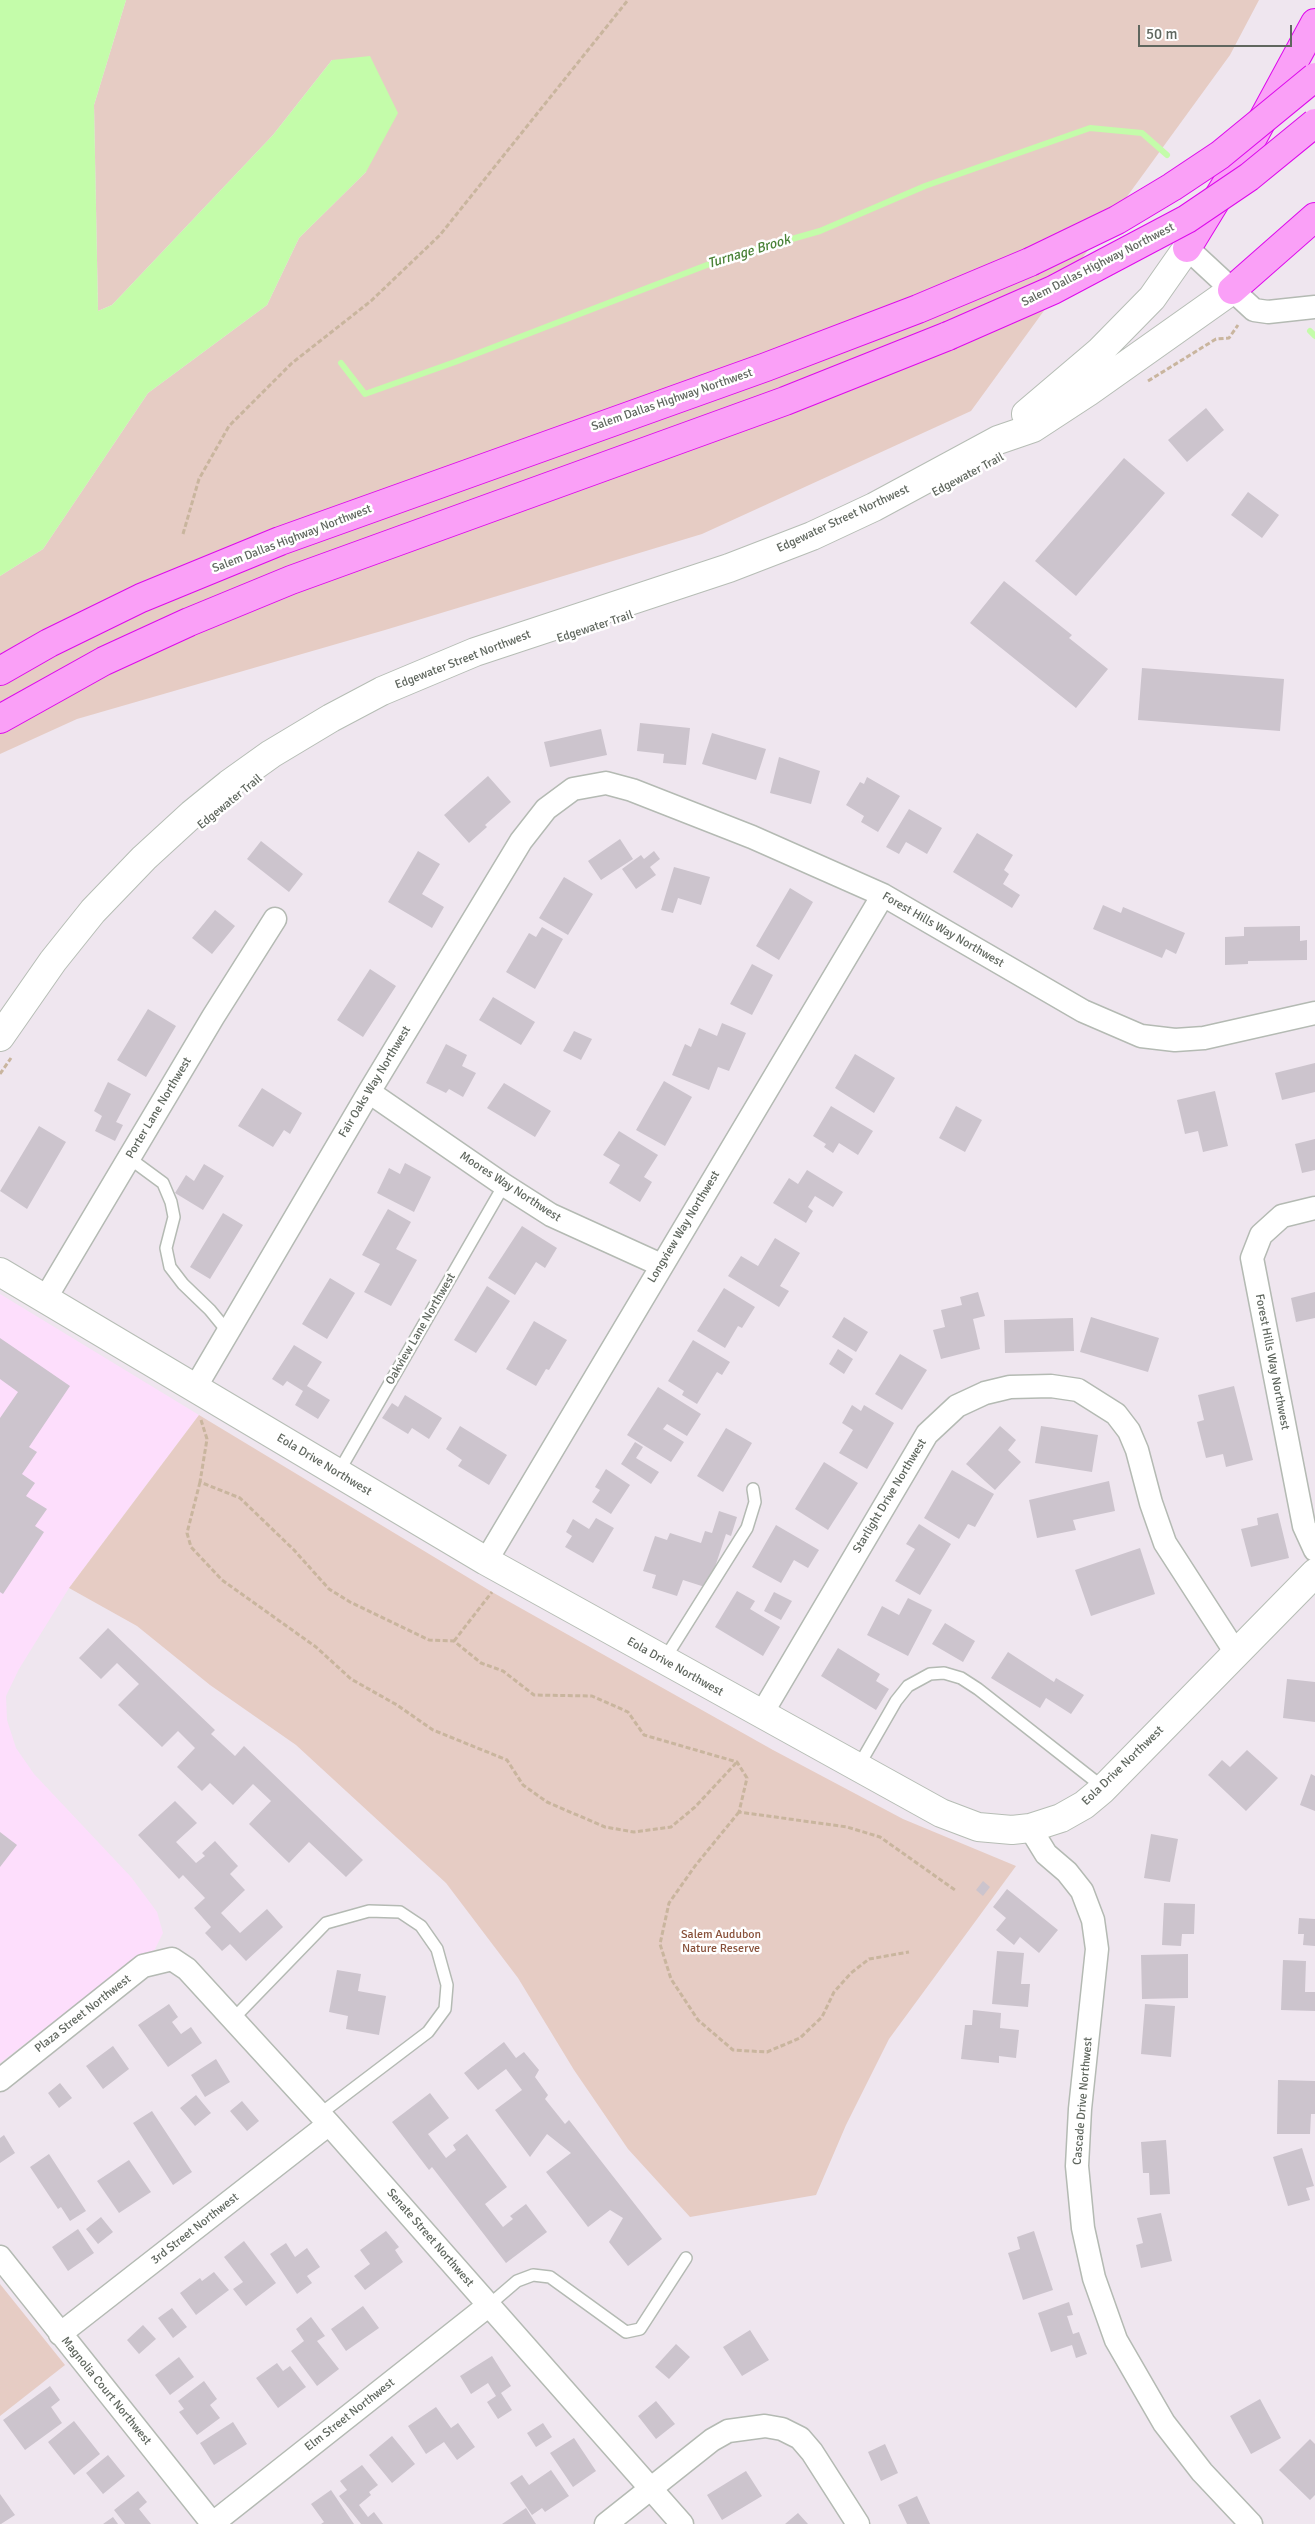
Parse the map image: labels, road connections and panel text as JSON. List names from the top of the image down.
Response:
{
  "streets": {
    "highway": ["Salem Dallas Highway Northwest"],
    "main road": ["Edgewater Street Northwest", "Eola Drive Northwest"],
    "street": [
      "Forest Hills Way Northwest",
      "Fair Oaks Way Northwest",
      "Porter Lane Northwest",
      "Moores Way Northwest",
      "Longview Way Northwest",
      "Starlight Drive Northwest",
      "Plaza Street Northwest",
      "Cascade Drive Northwest",
      "3rd Street Northwest",
      "Senate Street Northwest",
      "Magnolia Court Northwest",
      "Elm Street Northwest"
    ],
    "lane": ["Oakview Lane Northwest"]
  },
  "crossings": [
    ["Forest Hills Way Northwest", "Fair Oaks Way Northwest"],
    ["Forest Hills Way Northwest", "Longview Way Northwest"],
    ["Fair Oaks Way Northwest", "Moores Way Northwest"],
    ["Fair Oaks Way Northwest", "Eola Drive Northwest"],
    ["Porter Lane Northwest", "Eola Drive Northwest"],
    ["Moores Way Northwest", "Longview Way Northwest"],
    ["Moores Way Northwest", "Oakview Lane Northwest"],
    ["Longview Way Northwest", "Eola Drive Northwest"],
    ["Oakview Lane Northwest", "Eola Drive Northwest"],
    ["Eola Drive Northwest", "Starlight Drive Northwest"],
    ["Eola Drive Northwest", "Cascade Drive Northwest"],
    ["Plaza Street Northwest", "Senate Street Northwest"],
    ["3rd Street Northwest", "Senate Street Northwest"],
    ["3rd Street Northwest", "Magnolia Court Northwest"],
    ["Senate Street Northwest", "Elm Street Northwest"],
    ["Magnolia Court Northwest", "Elm Street Northwest"]
  ],
  "water": ["Turnage Brook"],
  "parks": ["Salem Audubon Nature Reserve"],
  "scale_bar": "50 m"
}
